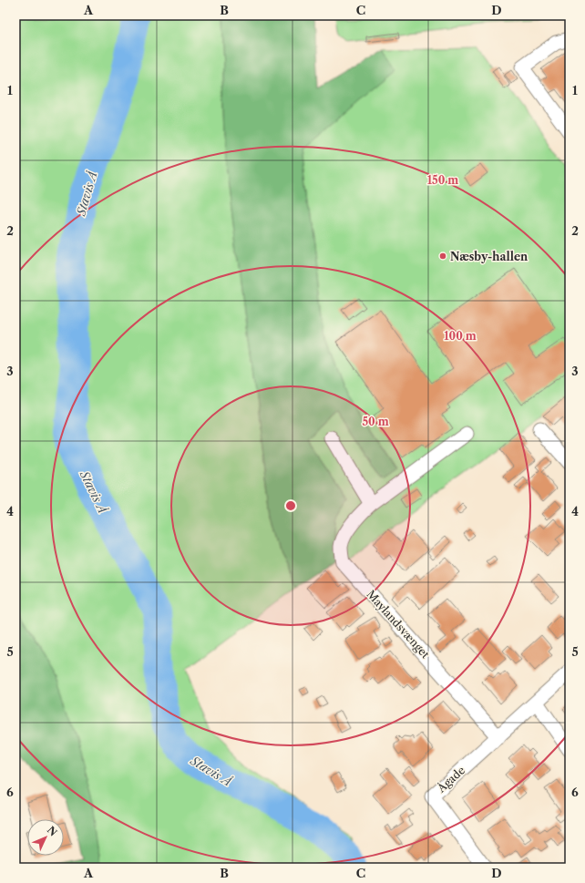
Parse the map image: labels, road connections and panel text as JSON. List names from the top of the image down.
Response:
{
  "streets": {
    "street": ["Maylandsvænget", "Ågade"]
  },
  "crossings": [
    ["Maylandsvænget", "Ågade"]
  ],
  "water": ["Stavis Å"],
  "places": ["Næsby-hallen"],
  "north": "top right",
  "grid": {
    "columns": [
      "A",
      "B",
      "C",
      "D"
    ],
    "rows": [
      "1",
      "2",
      "3",
      "4",
      "5",
      "6"
    ]
  },
  "rings": ["150 m", "100 m", "50 m"]
}
